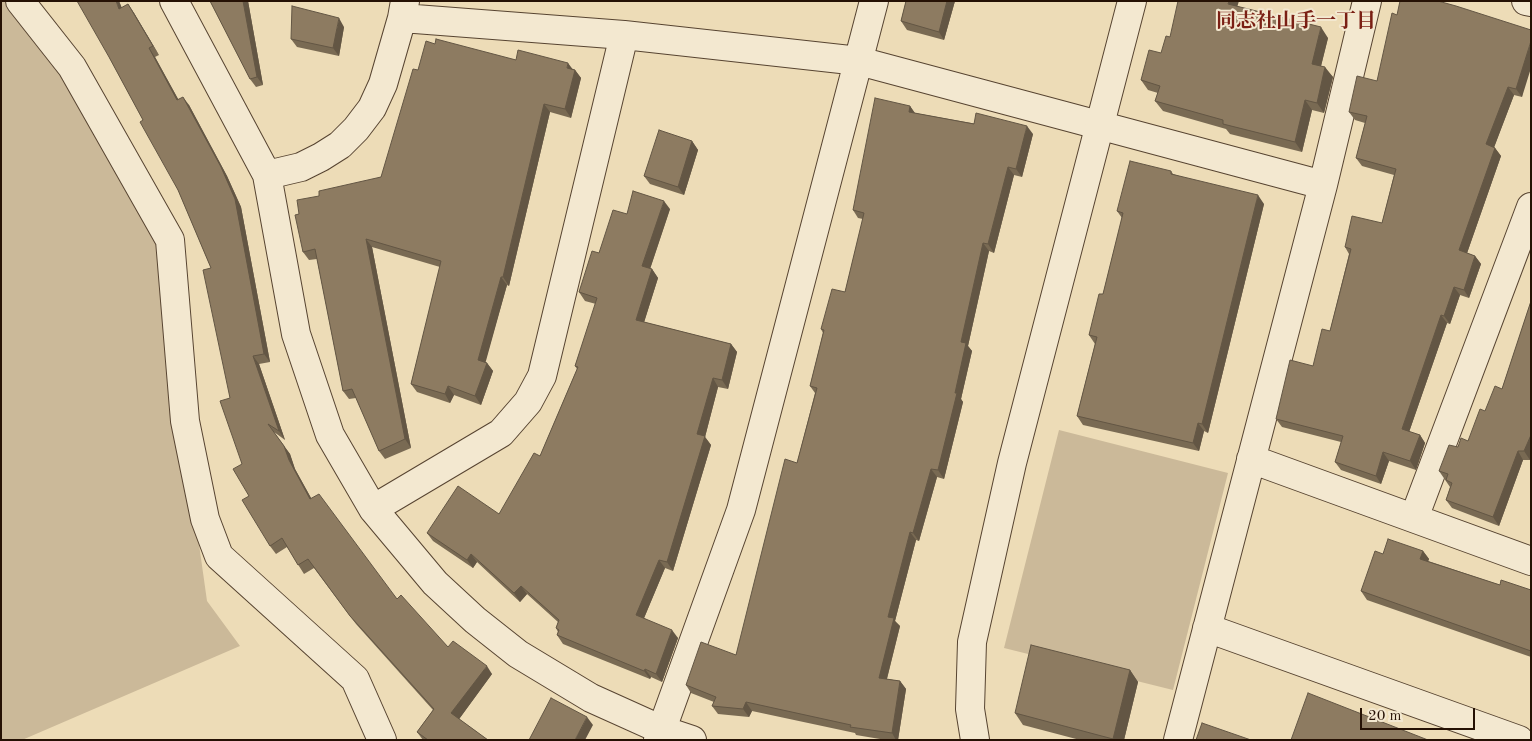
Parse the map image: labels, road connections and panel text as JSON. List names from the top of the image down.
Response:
{
  "districts": ["同志社山手一丁目"],
  "scale_bar": "20 m"
}
